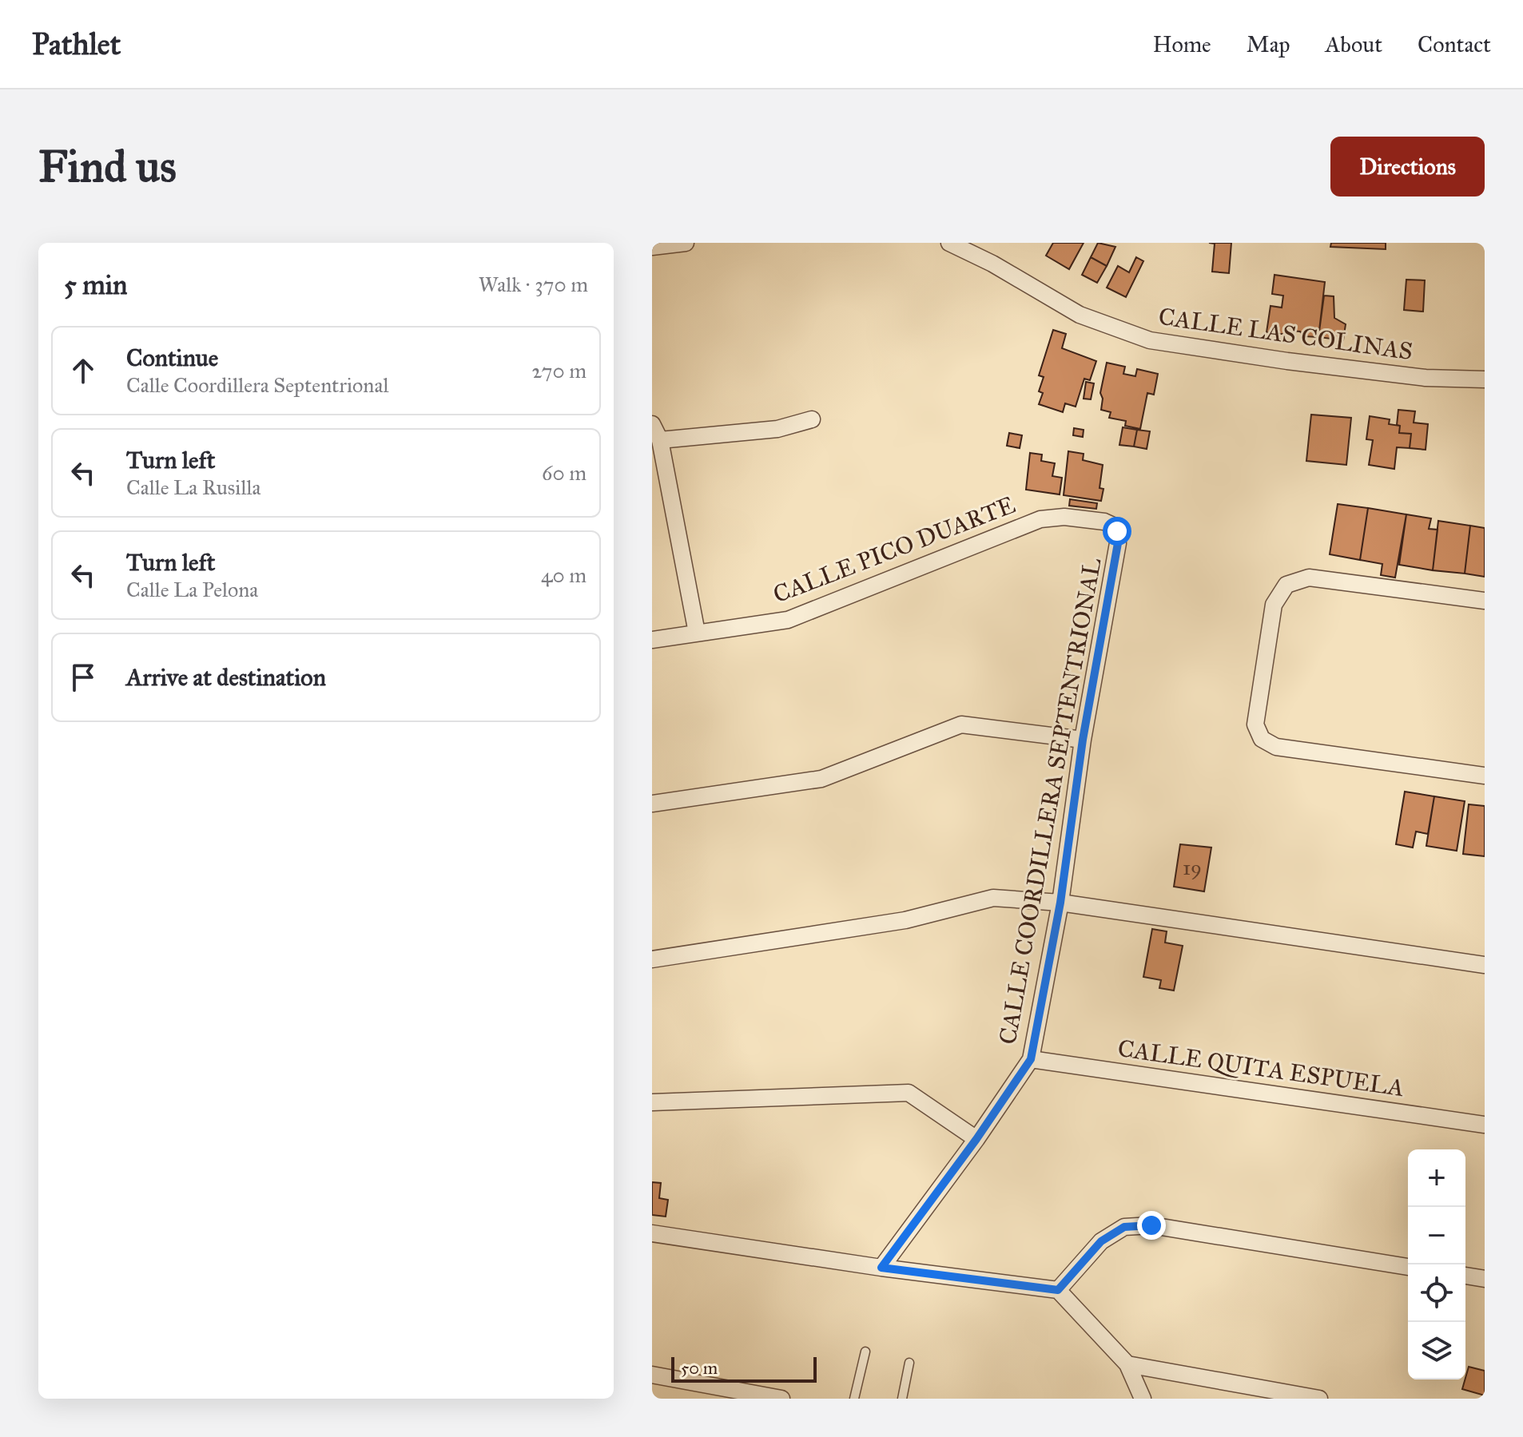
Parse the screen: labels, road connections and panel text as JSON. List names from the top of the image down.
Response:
{
  "streets": {
    "street": [
      "CALLE LAS COLINAS",
      "CALLE PICO DUARTE",
      "CALLE COORDILLERA SEPTENTRIONAL",
      "CALLE QUITA ESPUELA"
    ]
  },
  "crossings": [
    ["CALLE PICO DUARTE", "CALLE COORDILLERA SEPTENTRIONAL"],
    ["CALLE COORDILLERA SEPTENTRIONAL", "CALLE QUITA ESPUELA"]
  ],
  "house_numbers": ["19"],
  "scale_bar": "50 m",
  "page": {
    "header": "Pathlet",
    "nav": [
      "Home",
      "Map",
      "About",
      "Contact"
    ],
    "buttons": "Directions",
    "title": "Find us",
    "heading": ["5 min", "Walk · 370 m"],
    "list": [
      ["Continue", "Calle Coordillera Septentrional", "270 m"],
      ["Turn left", "Calle La Rusilla", "60 m"],
      ["Turn left", "Calle La Pelona", "40 m"],
      "Arrive at destination"
    ],
    "map_buttons": ["+", "−"],
    "scale": "50 m"
  }
}
